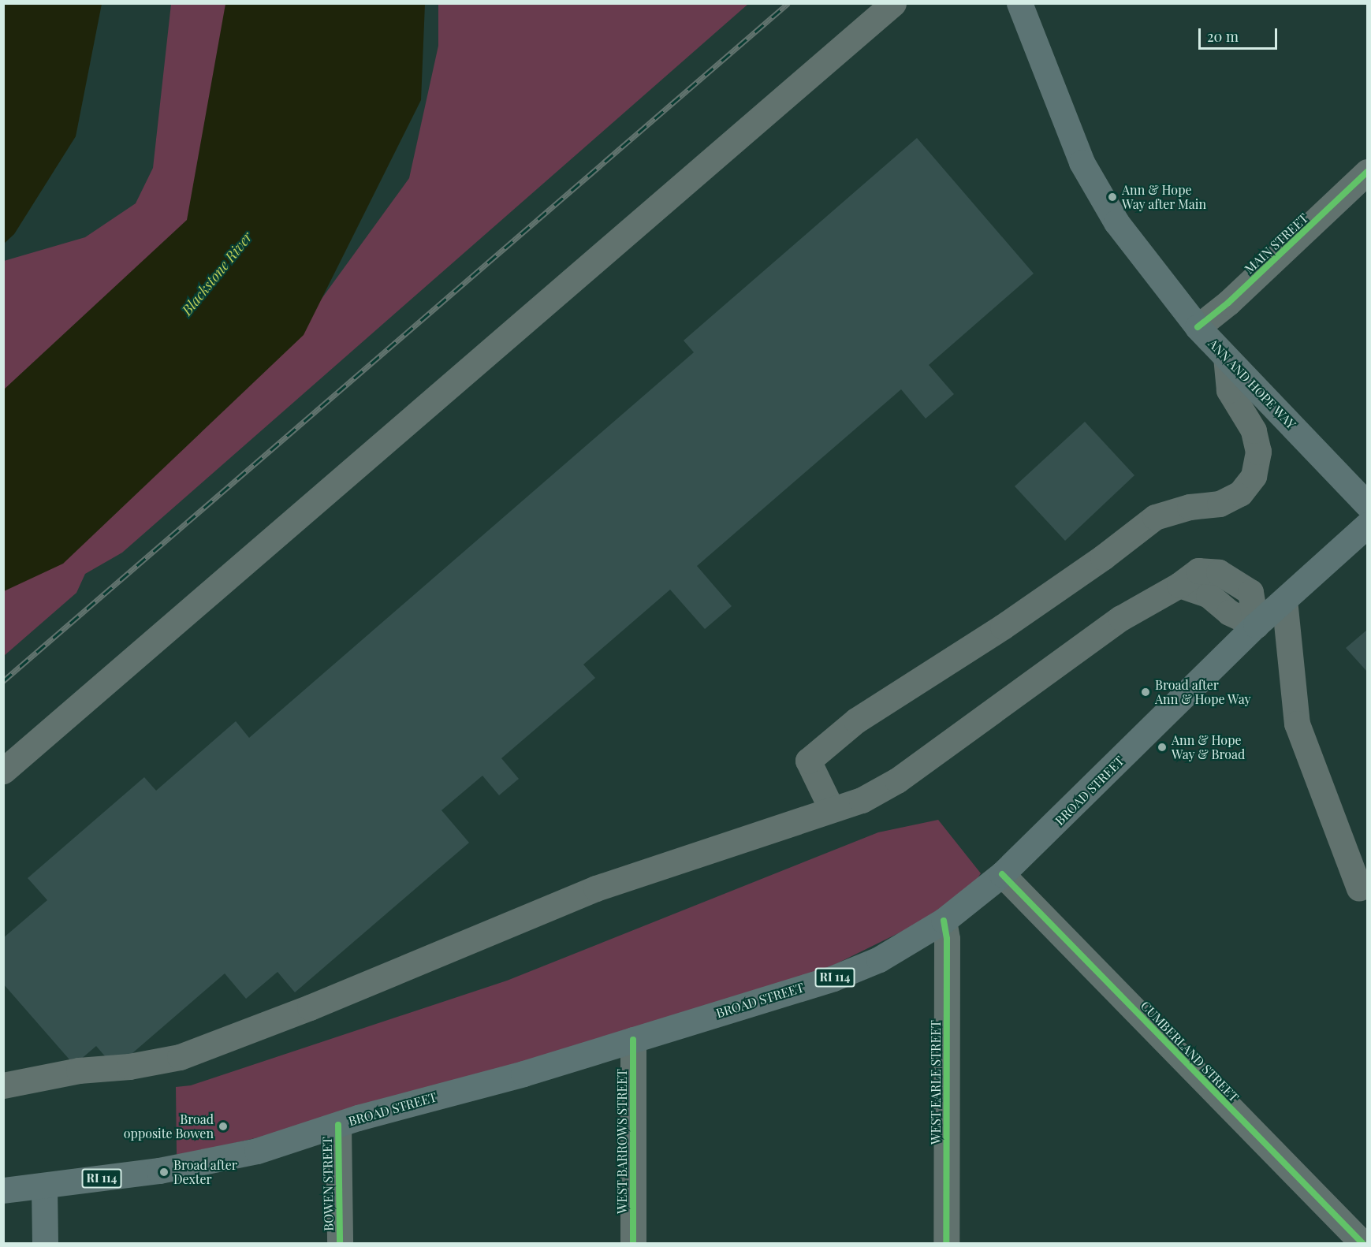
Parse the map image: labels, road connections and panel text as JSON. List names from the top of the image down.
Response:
{
  "streets": {
    "main road": ["ANN AND HOPE WAY", "BROAD STREET", "RI 114"],
    "street": [
      "MAIN STREET",
      "CUMBERLAND STREET",
      "WEST EARLE STREET",
      "WEST BARROWS STREET",
      "BOWEN STREET"
    ]
  },
  "crossings": [
    ["MAIN STREET", "ANN AND HOPE WAY"],
    ["BROAD STREET", "CUMBERLAND STREET"],
    ["BROAD STREET", "WEST EARLE STREET"],
    ["BROAD STREET", "WEST BARROWS STREET"],
    ["BROAD STREET", "BOWEN STREET"]
  ],
  "water": ["Blackstone River"],
  "places": [
    "Ann & Hope Way after Main",
    "Broad after Ann & Hope Way",
    "Ann & Hope Way & Broad",
    "Broad opposite Bowen",
    "Broad after Dexter"
  ],
  "scale_bar": "20 m"
}
